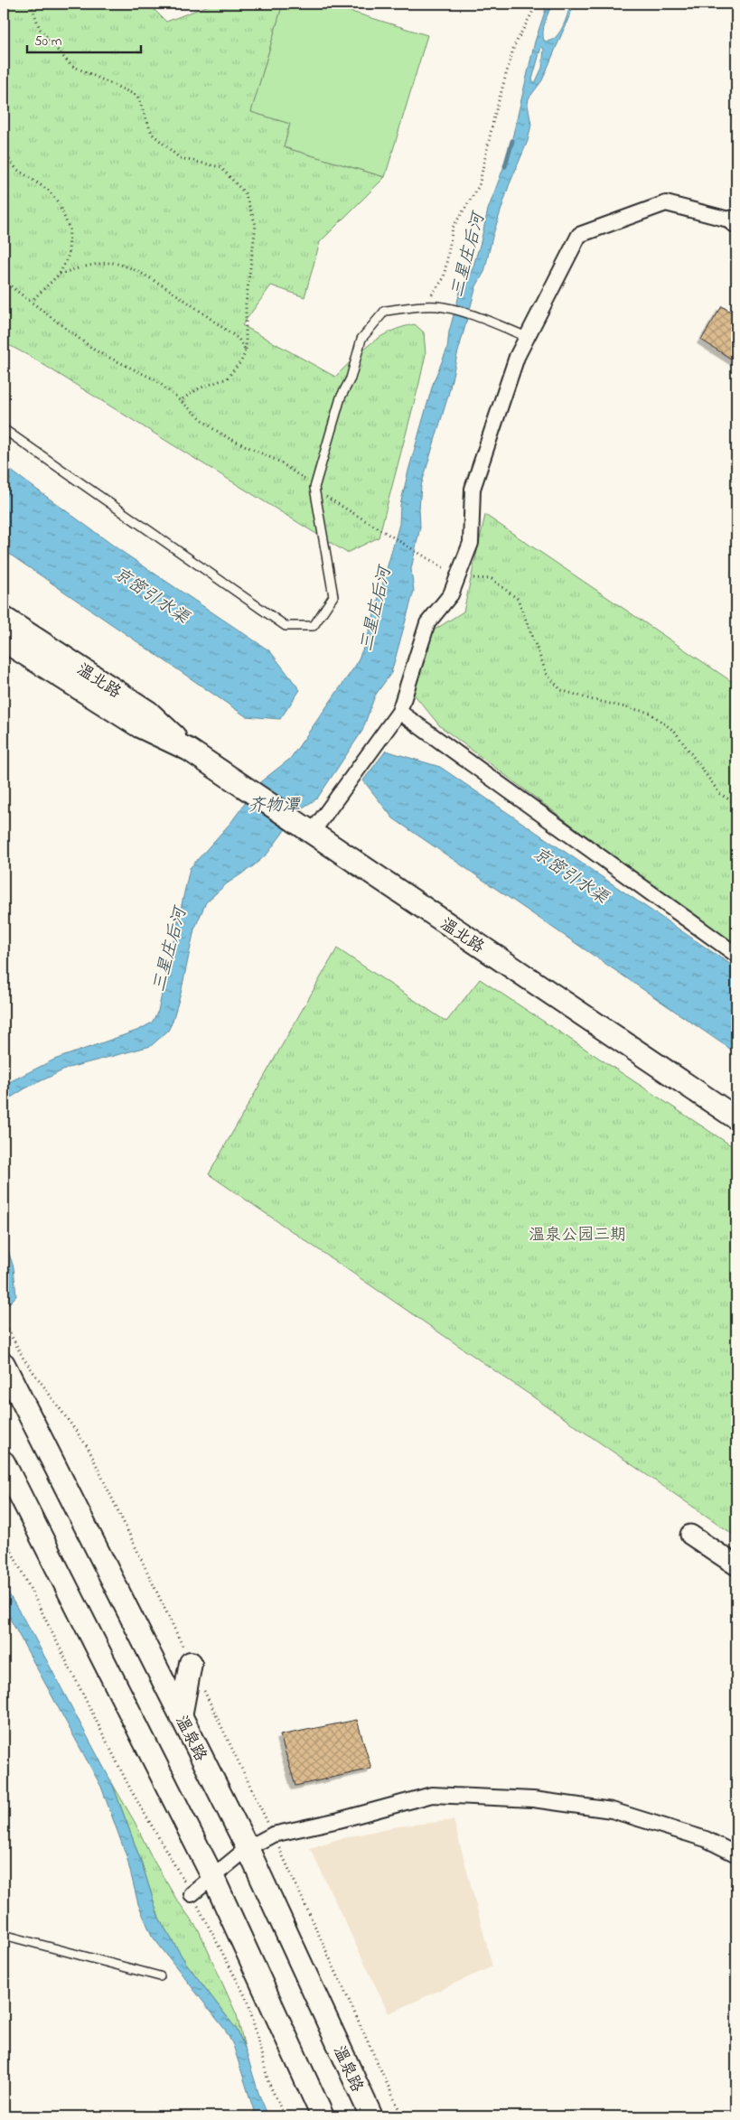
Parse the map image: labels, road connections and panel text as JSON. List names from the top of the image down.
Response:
{
  "streets": {
    "main road": ["温北路", "温泉路"]
  },
  "water": ["三星庄后河", "京密引水渠", "齐物潭"],
  "parks": ["温泉公园三期"],
  "scale_bar": "50 m"
}
